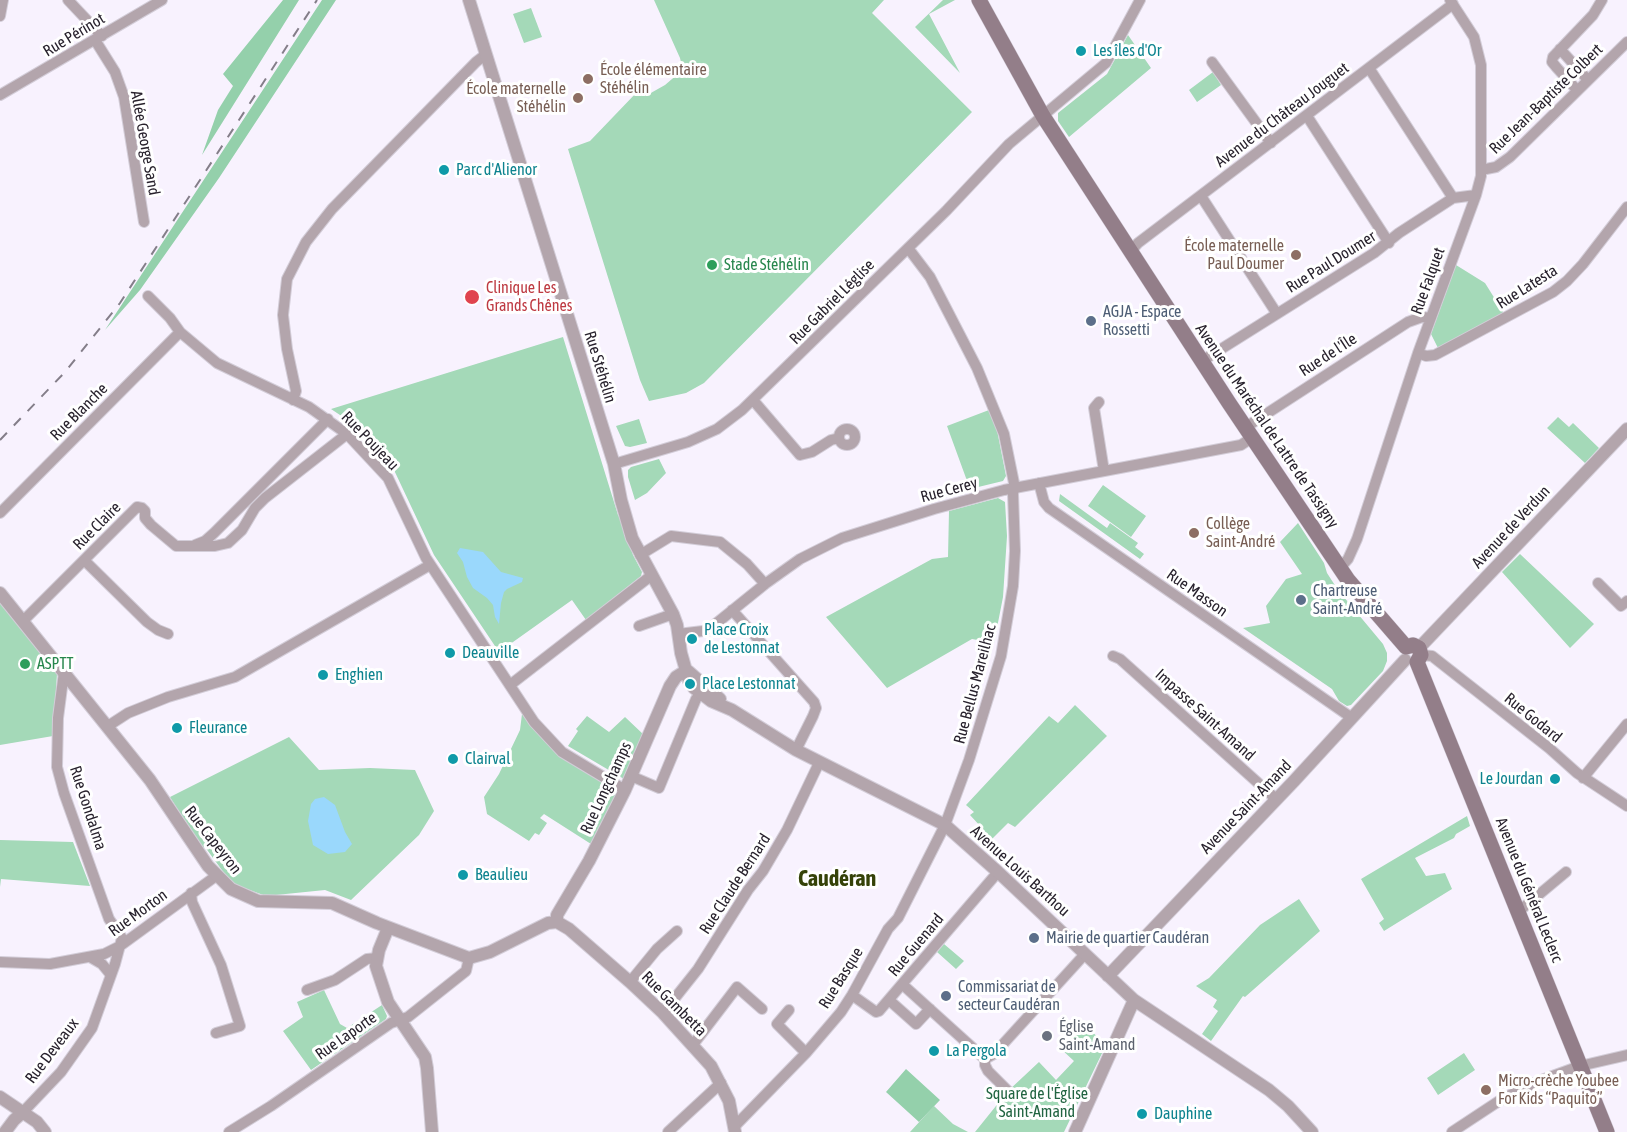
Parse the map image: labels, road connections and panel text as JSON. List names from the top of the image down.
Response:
{
  "streets": {
    "main road": ["Avenue du Maréchal de Lattre de Tassigny", "Avenue du Général Leclerc"],
    "street": [
      "Rue Périnot",
      "Rue Jean-Baptiste Colbert",
      "Avenue du Château Jouguet",
      "Allée George Sand",
      "Rue Paul Doumer",
      "Rue Falquet",
      "Rue Latesta",
      "Rue Gabriel Léglise",
      "Rue de l'Île",
      "Rue Stéhélin",
      "Rue Blanche",
      "Rue Poujeau",
      "Rue Cerey",
      "Rue Claire",
      "Avenue de Verdun",
      "Rue Masson",
      "Rue Bellus Mareilhac",
      "Impasse Saint-Amand",
      "Rue Godard",
      "Rue Longchamps",
      "Avenue Saint-Amand",
      "Rue Gondalma",
      "Rue Capeyron",
      "Avenue Louis Barthou",
      "Rue Claude Bernard",
      "Rue Morton",
      "Rue Guenard",
      "Rue Basque",
      "Rue Gambetta",
      "Rue Laporte",
      "Rue Deveaux"
    ]
  },
  "crossings": [
    ["Rue Périnot", "Allée George Sand"],
    ["Rue Jean-Baptiste Colbert", "Rue Falquet"],
    ["Avenue du Château Jouguet", "Rue Falquet"],
    ["Avenue du Château Jouguet", "Avenue du Maréchal de Lattre de Tassigny"],
    ["Rue Paul Doumer", "Rue Falquet"],
    ["Rue Paul Doumer", "Avenue du Maréchal de Lattre de Tassigny"],
    ["Rue Falquet", "Rue Latesta"],
    ["Rue Falquet", "Rue de l'Île"],
    ["Rue Falquet", "Avenue du Maréchal de Lattre de Tassigny"],
    ["Rue Gabriel Léglise", "Rue Stéhélin"],
    ["Rue Gabriel Léglise", "Avenue du Maréchal de Lattre de Tassigny"],
    ["Rue Gabriel Léglise", "Rue Bellus Mareilhac"],
    ["Rue de l'Île", "Avenue du Maréchal de Lattre de Tassigny"],
    ["Rue de l'Île", "Rue Cerey"],
    ["Rue Stéhélin", "Rue Cerey"],
    ["Rue Stéhélin", "Rue Longchamps"],
    ["Rue Blanche", "Rue Poujeau"],
    ["Avenue du Maréchal de Lattre de Tassigny", "Rue Cerey"],
    ["Avenue du Maréchal de Lattre de Tassigny", "Avenue de Verdun"],
    ["Avenue du Maréchal de Lattre de Tassigny", "Rue Godard"],
    ["Avenue du Maréchal de Lattre de Tassigny", "Avenue Saint-Amand"],
    ["Avenue du Maréchal de Lattre de Tassigny", "Avenue du Général Leclerc"],
    ["Rue Poujeau", "Rue Claire"],
    ["Rue Poujeau", "Rue Longchamps"],
    ["Rue Cerey", "Rue Masson"],
    ["Rue Cerey", "Rue Bellus Mareilhac"],
    ["Rue Claire", "Rue Capeyron"],
    ["Avenue de Verdun", "Rue Godard"],
    ["Avenue de Verdun", "Avenue Saint-Amand"],
    ["Avenue de Verdun", "Avenue du Général Leclerc"],
    ["Rue Masson", "Avenue Saint-Amand"],
    ["Rue Bellus Mareilhac", "Avenue Louis Barthou"],
    ["Rue Bellus Mareilhac", "Rue Basque"],
    ["Impasse Saint-Amand", "Avenue Saint-Amand"],
    ["Rue Godard", "Avenue Saint-Amand"],
    ["Rue Godard", "Avenue du Général Leclerc"],
    ["Rue Longchamps", "Rue Gambetta"],
    ["Avenue Saint-Amand", "Avenue Louis Barthou"],
    ["Avenue Saint-Amand", "Avenue du Général Leclerc"],
    ["Rue Gondalma", "Rue Capeyron"],
    ["Rue Gondalma", "Rue Morton"],
    ["Rue Gondalma", "Rue Deveaux"],
    ["Rue Capeyron", "Rue Morton"],
    ["Rue Capeyron", "Rue Laporte"],
    ["Avenue Louis Barthou", "Rue Claude Bernard"],
    ["Avenue Louis Barthou", "Rue Guenard"],
    ["Avenue Louis Barthou", "Rue Basque"],
    ["Rue Claude Bernard", "Rue Gambetta"],
    ["Rue Morton", "Rue Deveaux"],
    ["Rue Guenard", "Rue Basque"],
    ["Rue Basque", "Rue Gambetta"]
  ],
  "districts": ["Caudéran"],
  "parks": ["Square de l'Église Saint-Amand"],
  "places": [
    "Les îles d'Or",
    "École élémentaire Stéhélin",
    "École maternelle Stéhélin",
    "Parc d'Alienor",
    "École maternelle Paul Doumer",
    "Stade Stéhélin",
    "Clinique Les Grands Chênes",
    "AGJA - Espace Rossetti",
    "Collège Saint-André",
    "Chartreuse Saint-André",
    "Place Croix de Lestonnat",
    "Deauville",
    "ASPTT",
    "Enghien",
    "Place Lestonnat",
    "Fleurance",
    "Clairval",
    "Le Jourdan",
    "Beaulieu",
    "Mairie de quartier Caudéran",
    "Commissariat de secteur Caudéran",
    "Église Saint-Amand",
    "La Pergola",
    "Micro-crèche Youbee For Kids “Paquito”",
    "Dauphine"
  ]
}
